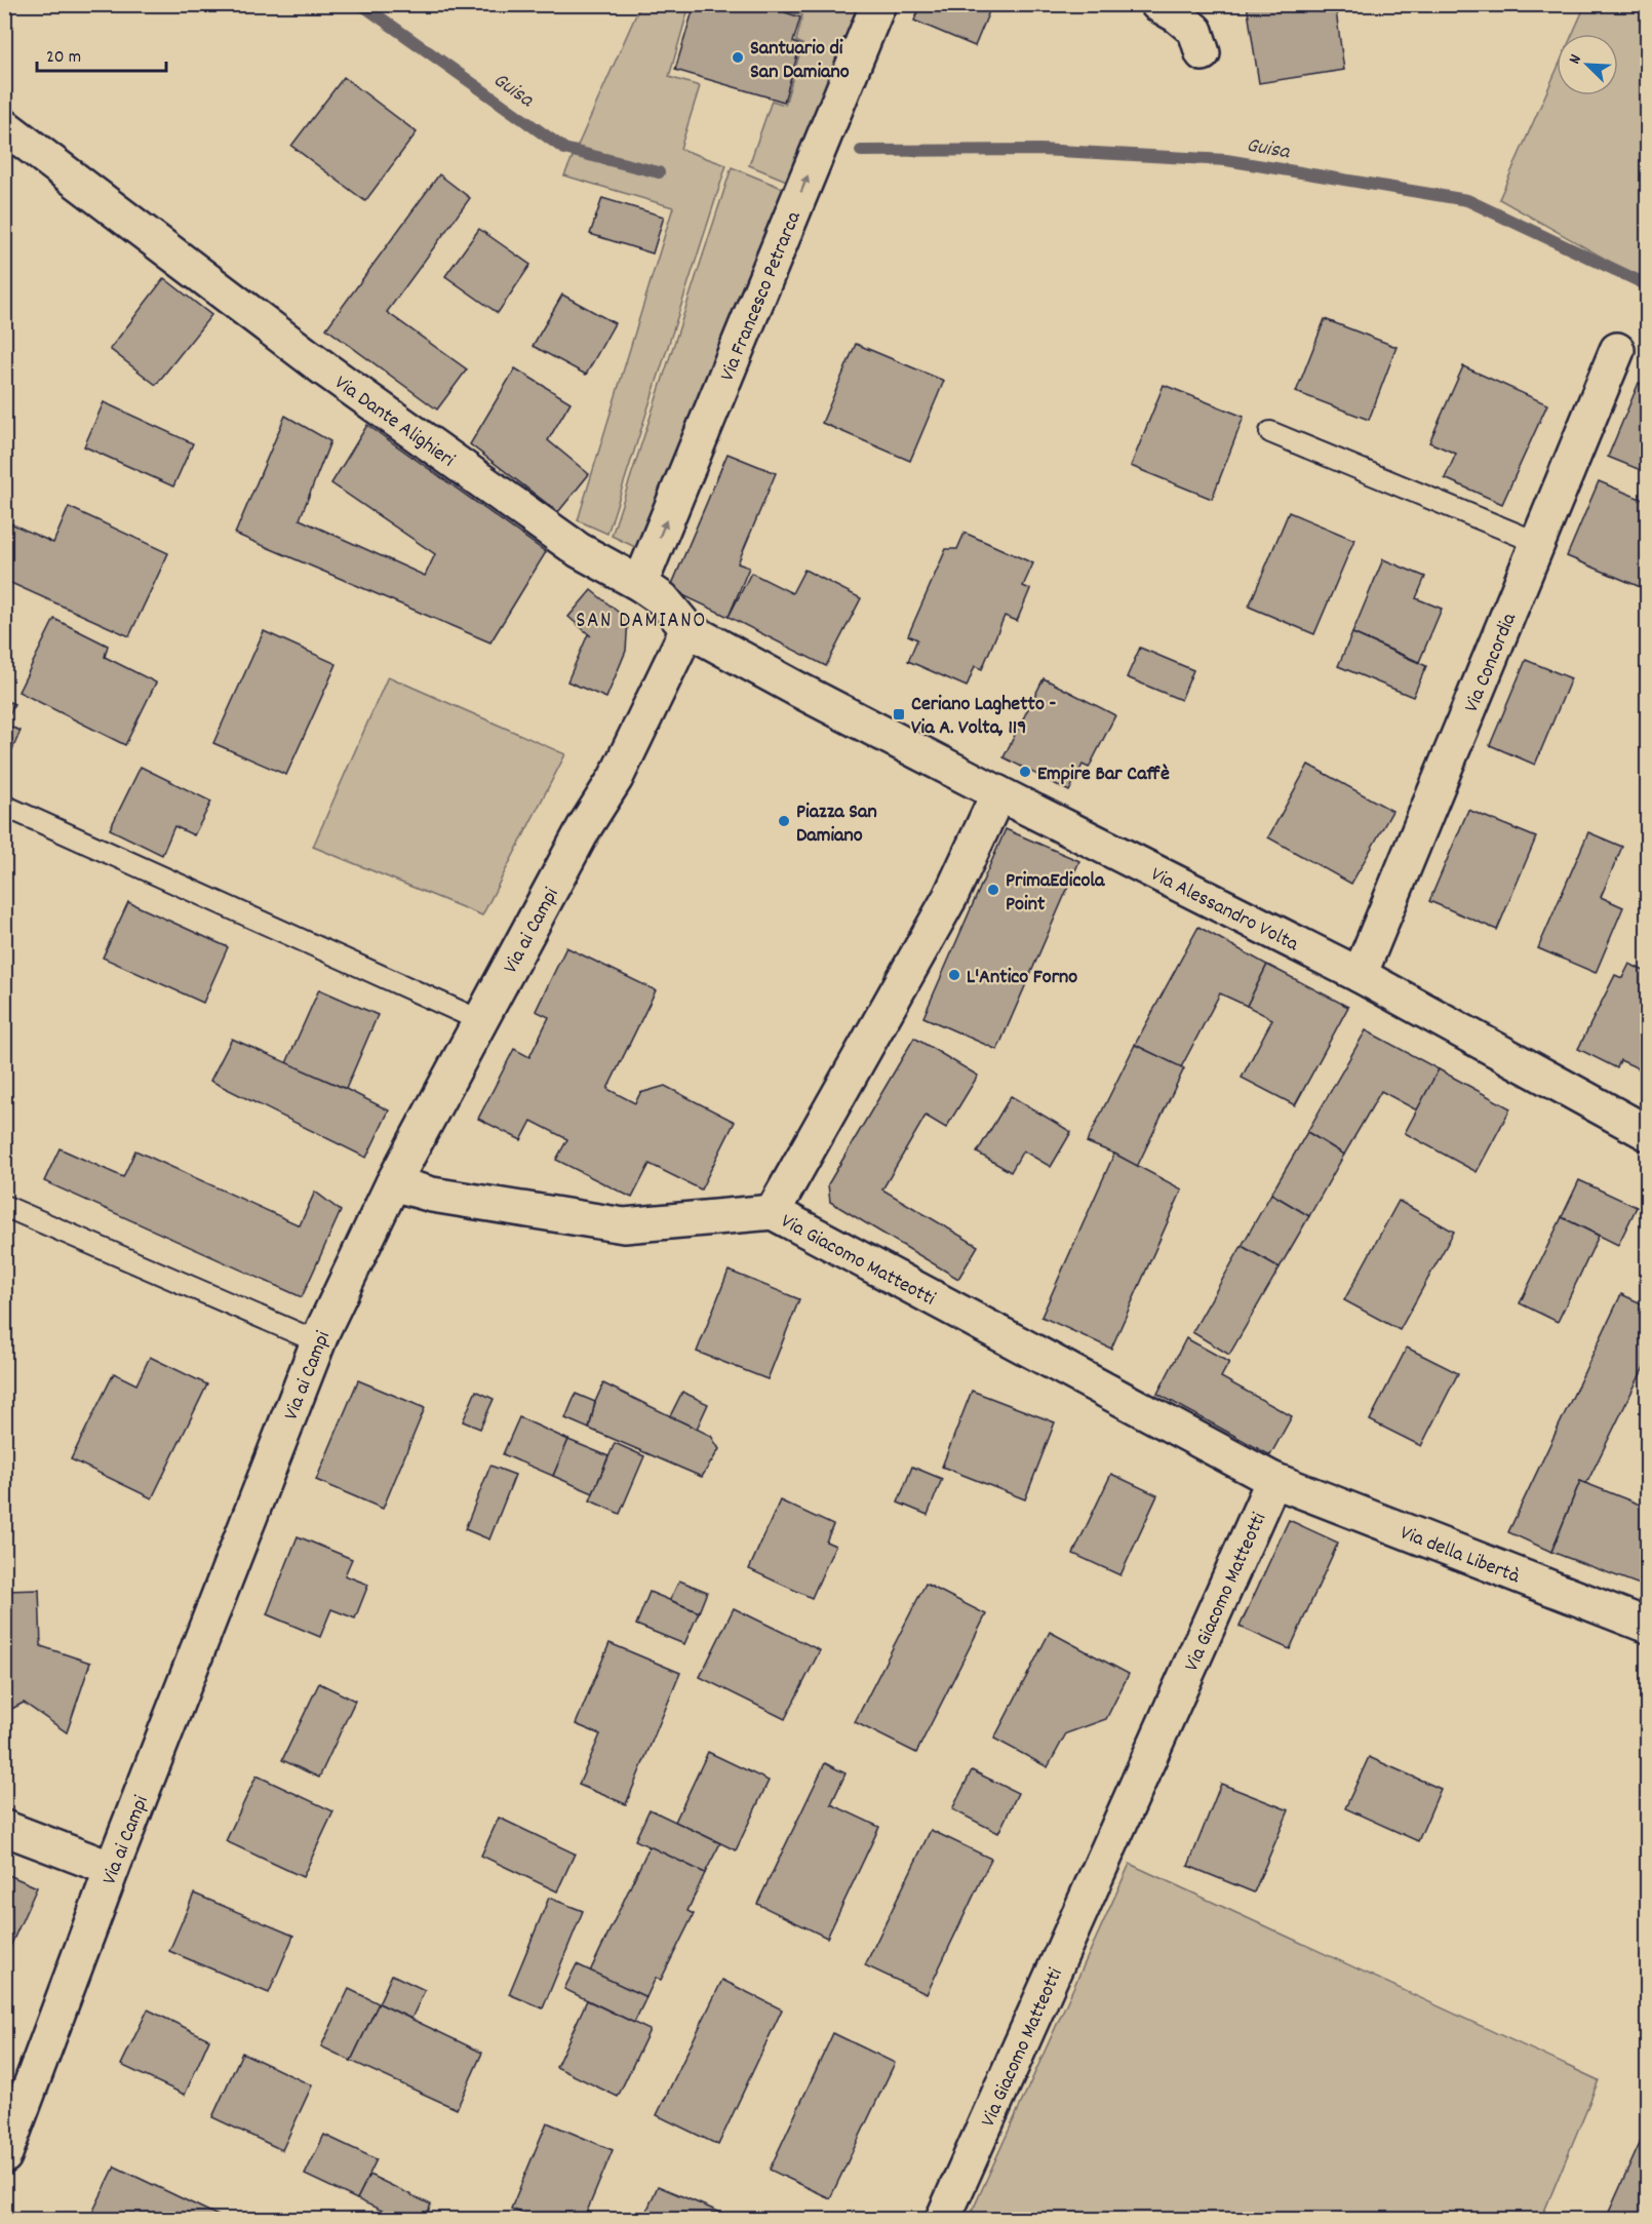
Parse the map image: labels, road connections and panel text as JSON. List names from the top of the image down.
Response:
{
  "streets": {
    "street": [
      "Via Francesco Petrarca",
      "Via Dante Alighieri",
      "Via Concordia",
      "Via Alessandro Volta",
      "Via ai Campi",
      "Via Giacomo Matteotti",
      "Via della Libertà"
    ]
  },
  "crossings": [
    ["Via Francesco Petrarca", "Via Dante Alighieri"],
    ["Via Dante Alighieri", "Via Alessandro Volta"],
    ["Via Dante Alighieri", "Via ai Campi"],
    ["Via Concordia", "Via Alessandro Volta"],
    ["Via Alessandro Volta", "Via Giacomo Matteotti"],
    ["Via ai Campi", "Via Giacomo Matteotti"],
    ["Via Giacomo Matteotti", "Via della Libertà"]
  ],
  "one_way": ["Via Francesco Petrarca"],
  "districts": ["SAN DAMIANO"],
  "water": ["Guisa"],
  "places": {
    "other": [
      "Santuario di San Damiano",
      "Empire Bar Caffè",
      "Piazza San Damiano",
      "PrimaEdicola Point",
      "L'Antico Forno"
    ],
    "transit": ["Ceriano Laghetto - Via A. Volta, 119"]
  },
  "scale_bar": "20 m",
  "north": "top left"
}
